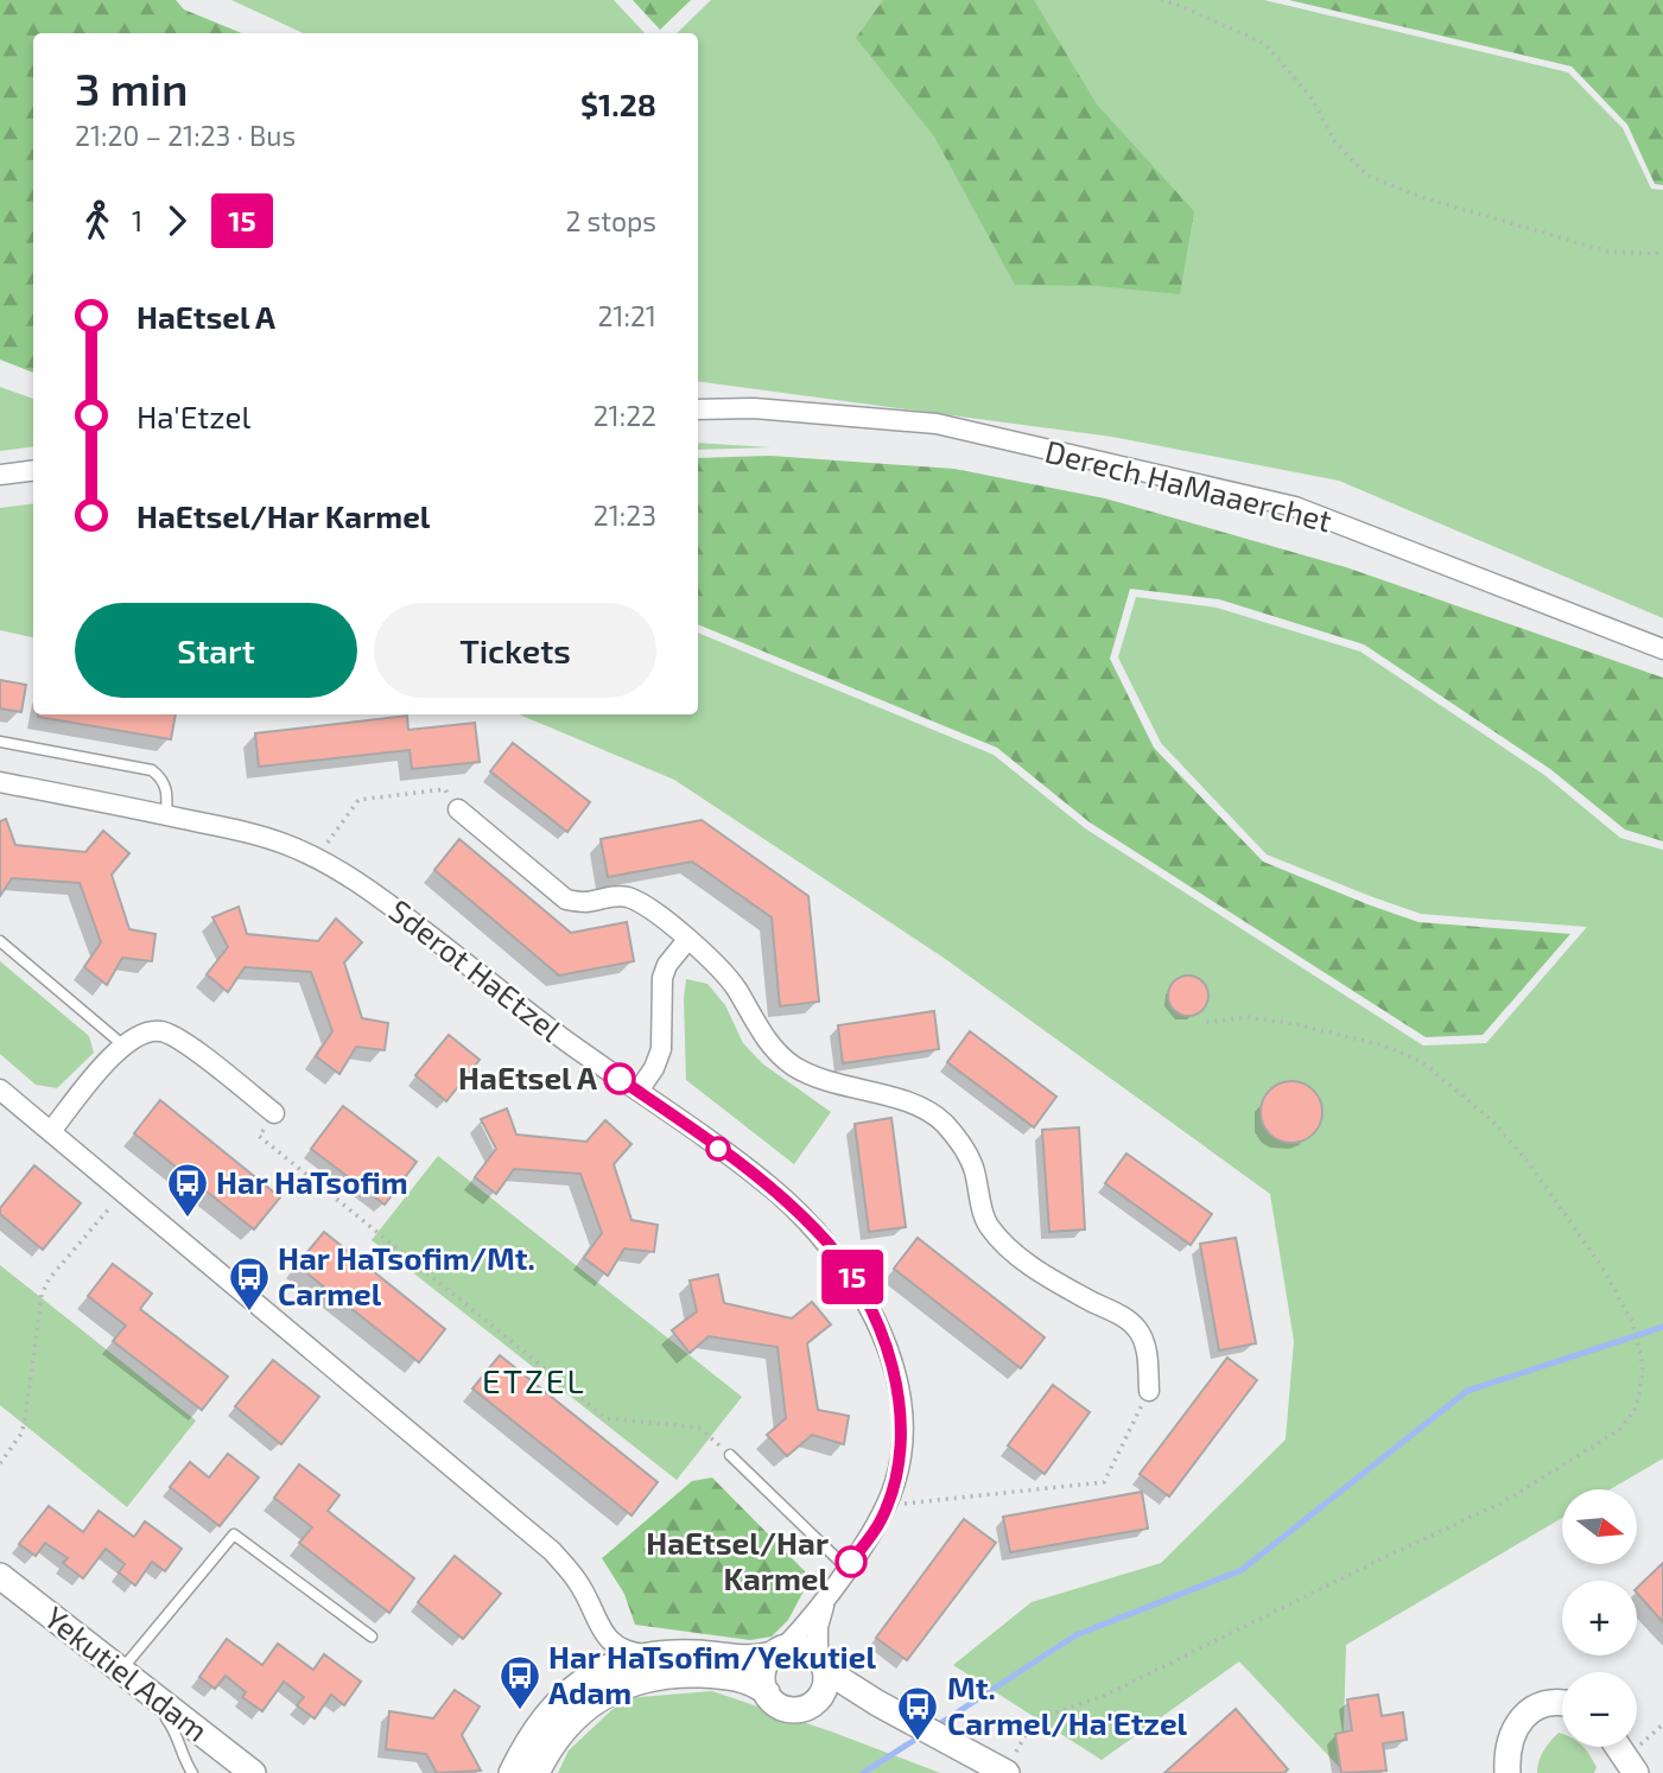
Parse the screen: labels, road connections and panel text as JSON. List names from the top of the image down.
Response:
{
  "streets": {
    "street": ["Derech HaMaaerchet", "Sderot HaEtzel", "Yekutiel Adam"]
  },
  "districts": ["ETZEL"],
  "places": {
    "other": ["HaEtsel A", "HaEtsel/Har Karmel"],
    "bus stop": [
      "Har HaTsofim",
      "Har HaTsofim/Mt. Carmel",
      "Har HaTsofim/Yekutiel Adam",
      "Mt. Carmel/Ha'Etzel"
    ]
  },
  "lines": ["bus line 15"],
  "north": "right",
  "page": {
    "on_map": "15",
    "heading": ["3 min", "21:20 – 21:23 · Bus", "$1.28"],
    "legs": ["1", "15", "2 stops"],
    "list": [
      {
        "name": "HaEtsel A",
        "value": "21:21"
      },
      {
        "name": "Ha'Etzel",
        "value": "21:22"
      },
      {
        "name": "HaEtsel/Har Karmel",
        "value": "21:23"
      }
    ],
    "buttons": ["Start", "Tickets"],
    "map_buttons": ["+", "−"]
  }
}
